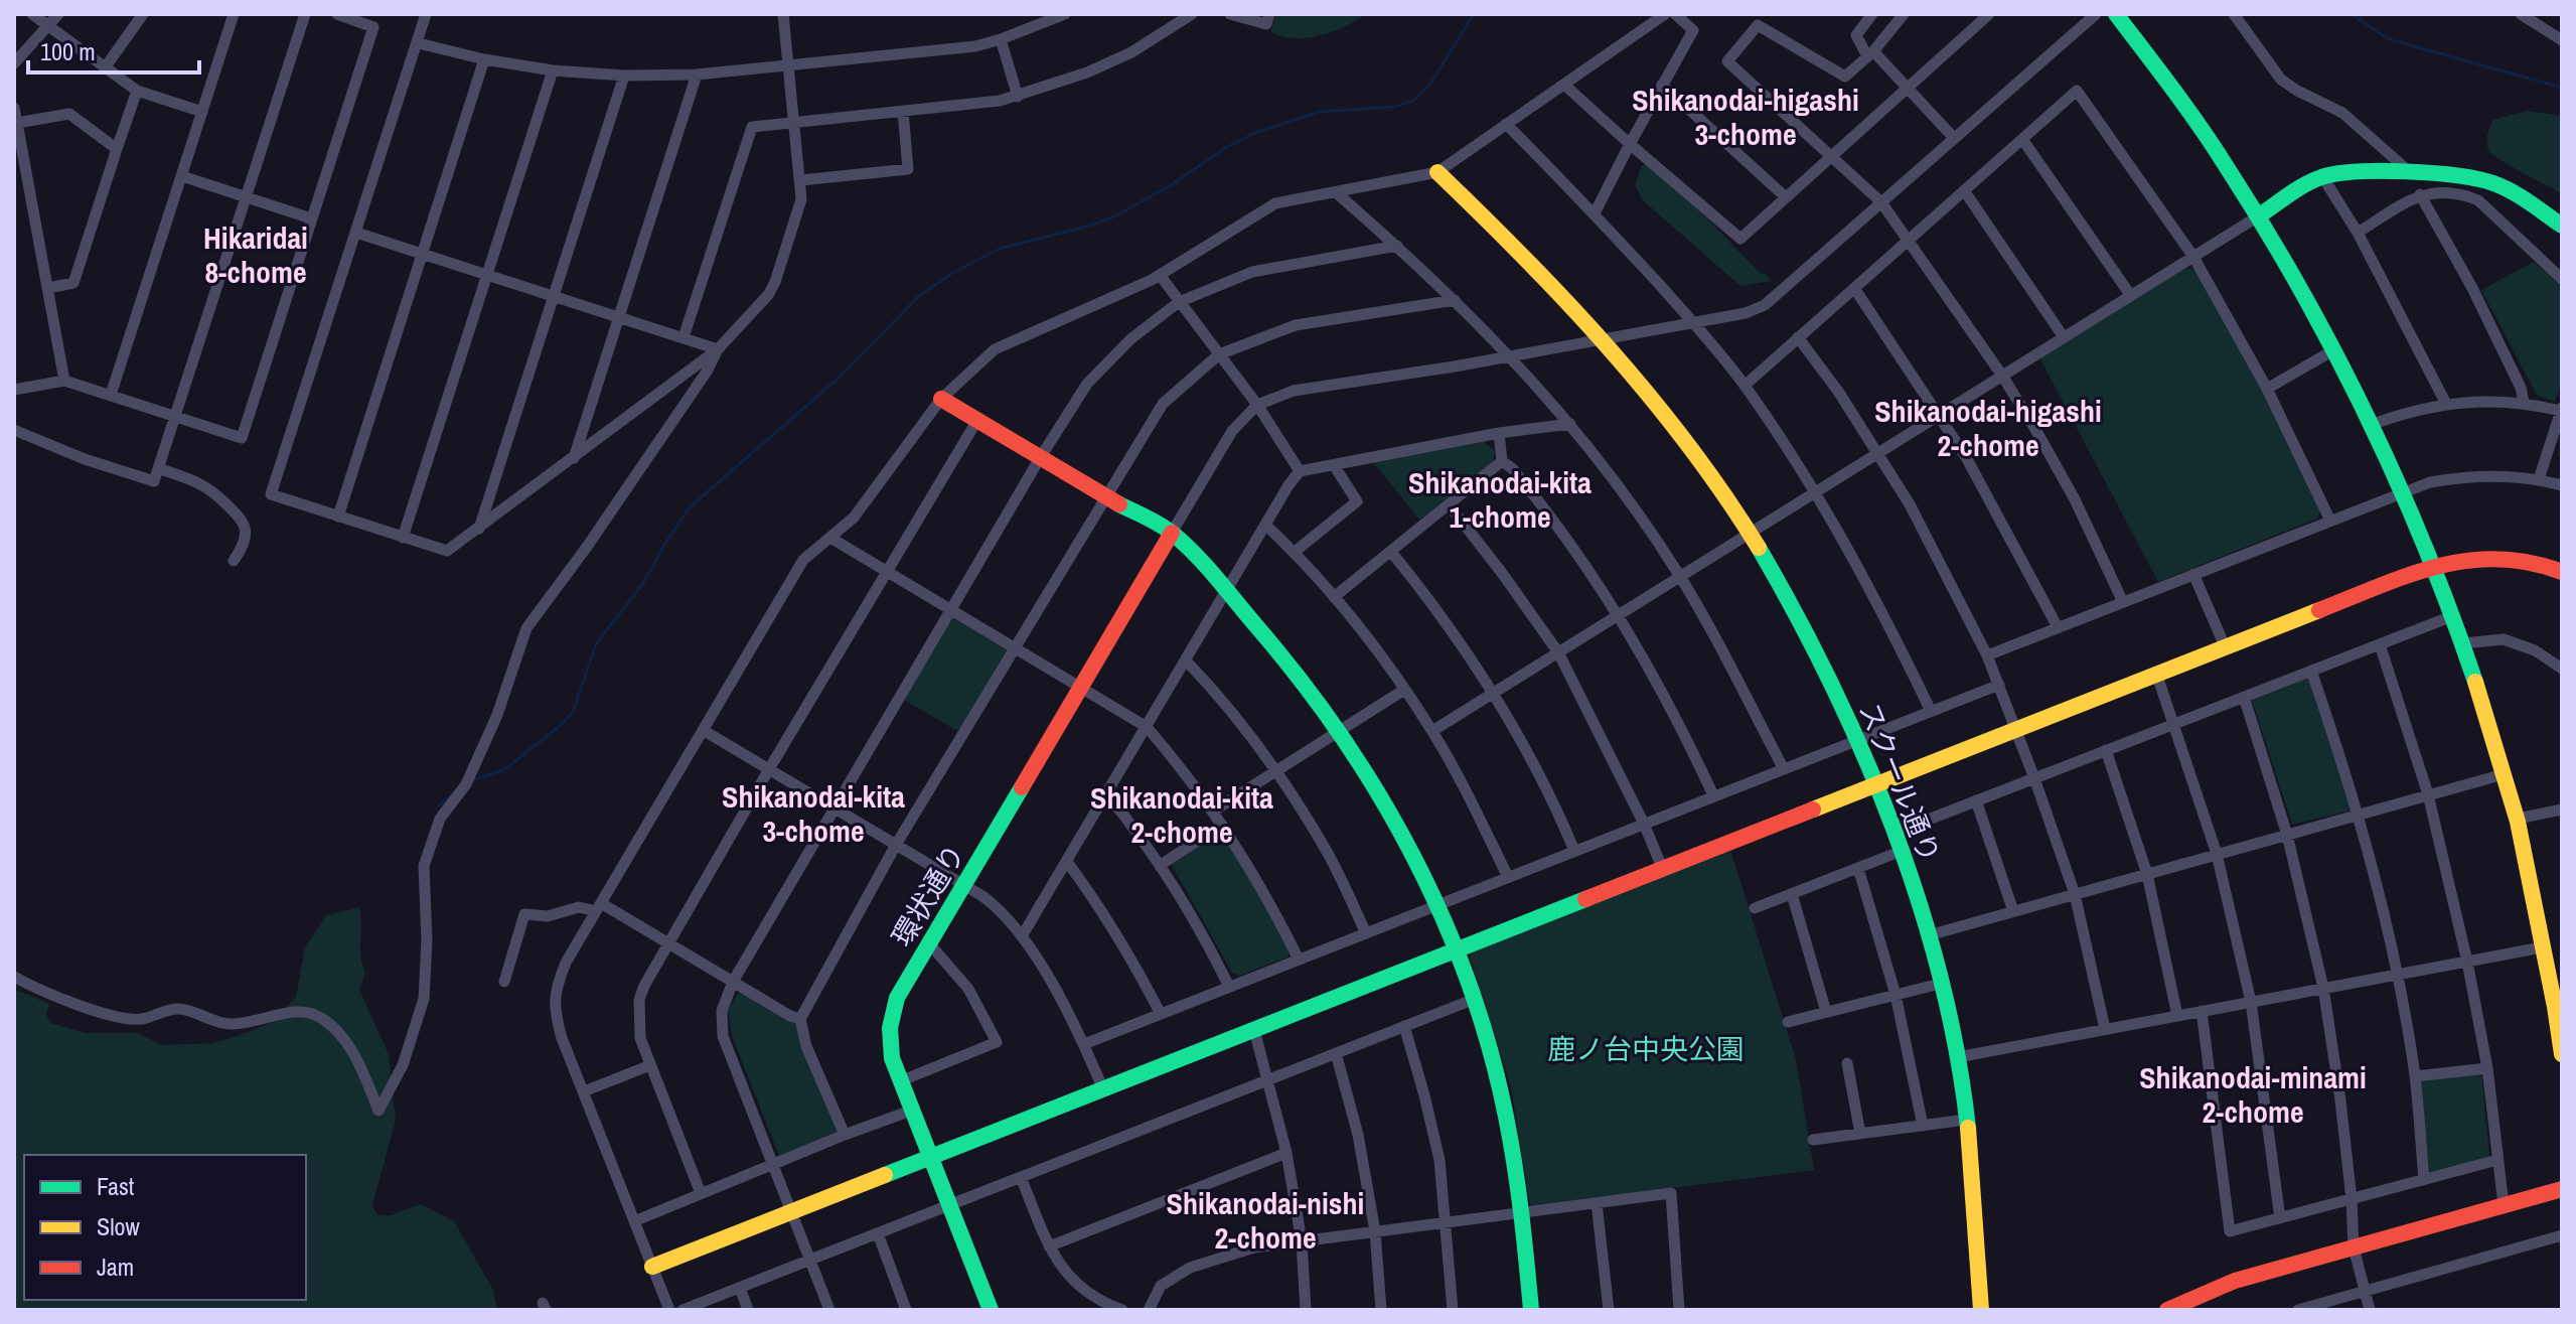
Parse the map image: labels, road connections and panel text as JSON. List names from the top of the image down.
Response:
{
  "streets": {
    "street": ["スクール通り", "環状通り"]
  },
  "districts": [
    "Shikanodai-higashi 3-chome",
    "Hikaridai 8-chome",
    "Shikanodai-higashi 2-chome",
    "Shikanodai-kita 1-chome",
    "Shikanodai-kita 3-chome",
    "Shikanodai-kita 2-chome",
    "Shikanodai-minami 2-chome",
    "Shikanodai-nishi 2-chome"
  ],
  "parks": ["鹿ノ台中央公園"],
  "legend": ["Fast", "Slow", "Jam"],
  "scale_bar": "100 m"
}
